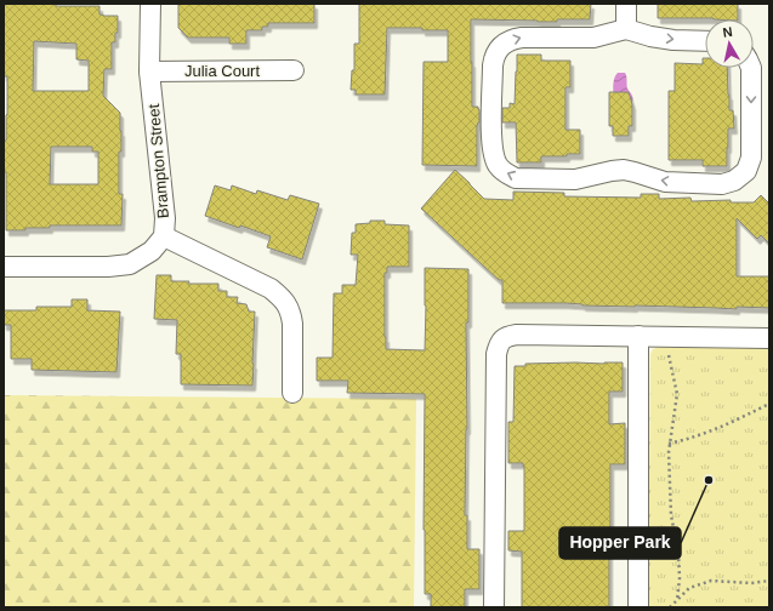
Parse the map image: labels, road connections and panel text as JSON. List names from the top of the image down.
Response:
{
  "streets": {
    "street": ["Julia Court", "Brampton Street"]
  },
  "crossings": [
    ["Julia Court", "Brampton Street"]
  ],
  "places": ["Hopper Park"],
  "north": "top"
}
